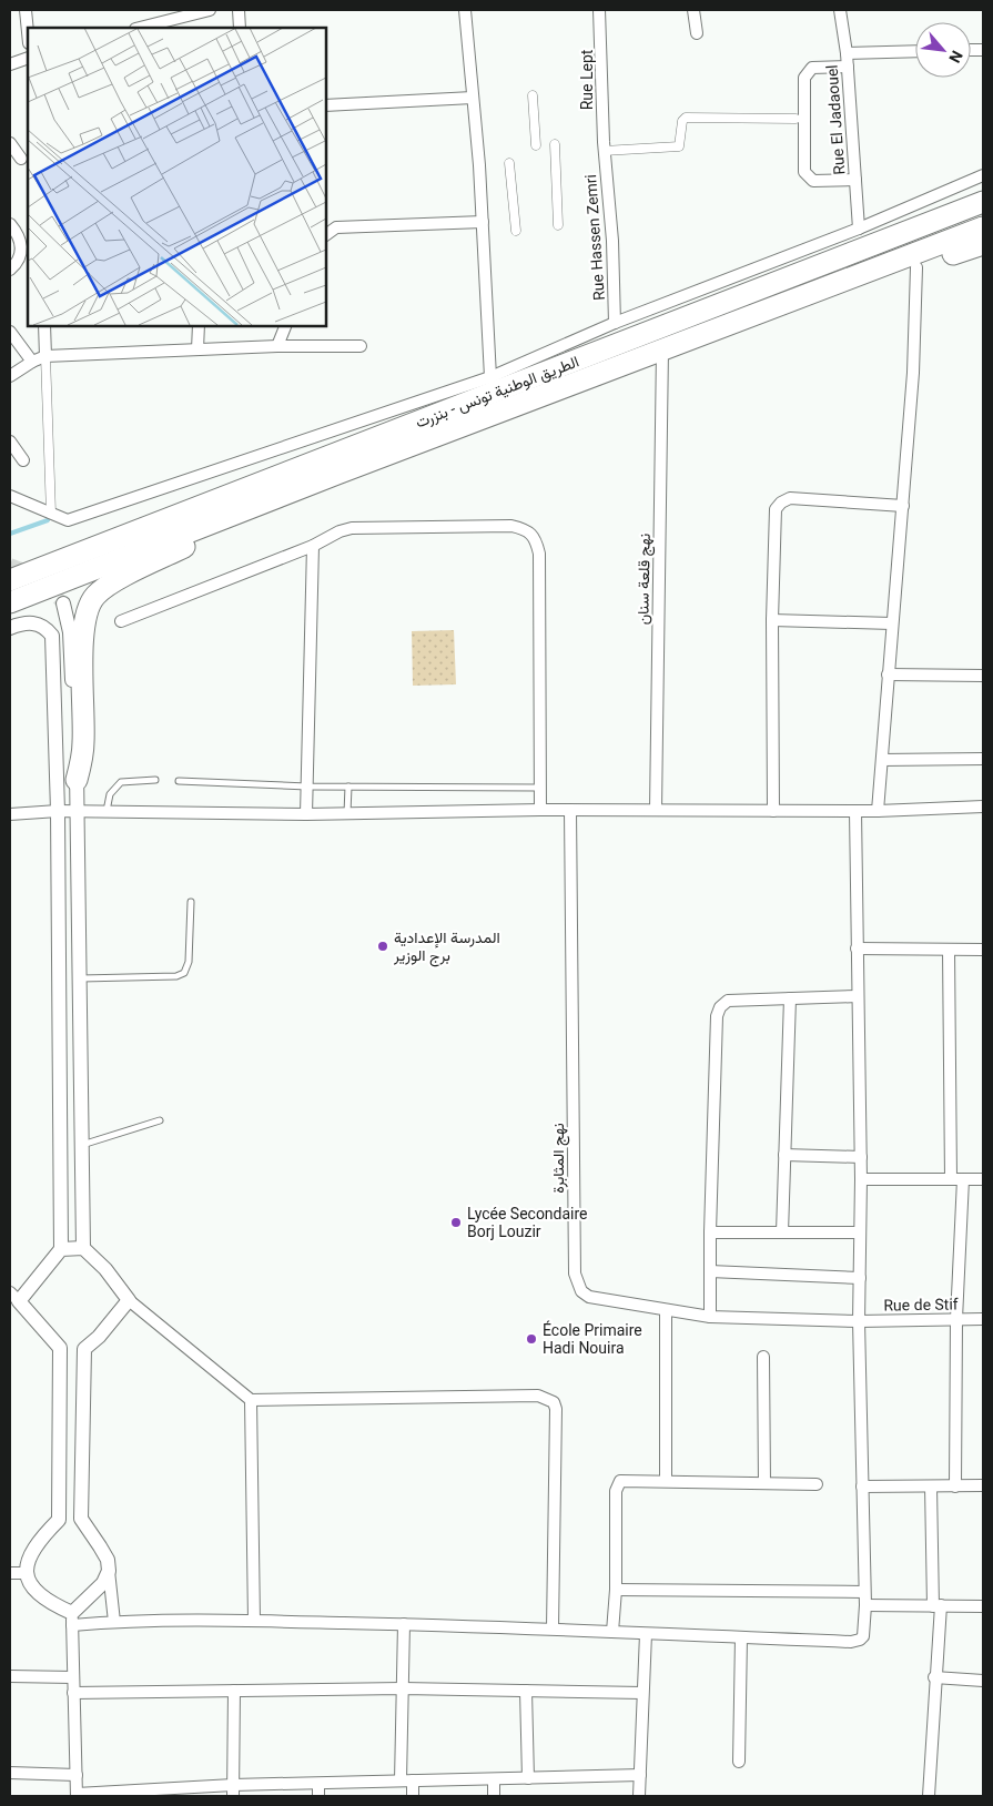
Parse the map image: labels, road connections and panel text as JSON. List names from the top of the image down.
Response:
{
  "streets": {
    "highway": ["الطريق الوطنية تونس - بنزرت"],
    "street": [
      "Rue Lept",
      "Rue El Jadaouel",
      "Rue Hassen Zemri",
      "نهج قلعة سنان",
      "نهج المثابرة",
      "Rue de Stif"
    ]
  },
  "crossings": [
    ["Rue Lept", "Rue Hassen Zemri"],
    ["الطريق الوطنية تونس - بنزرت", "نهج قلعة سنان"],
    ["نهج المثابرة", "Rue de Stif"]
  ],
  "places": ["المدرسة الإعدادية برج الوزير", "Lycée Secondaire Borj Louzir", "École Primaire Hadi Nouira"],
  "north": "bottom right"
}
